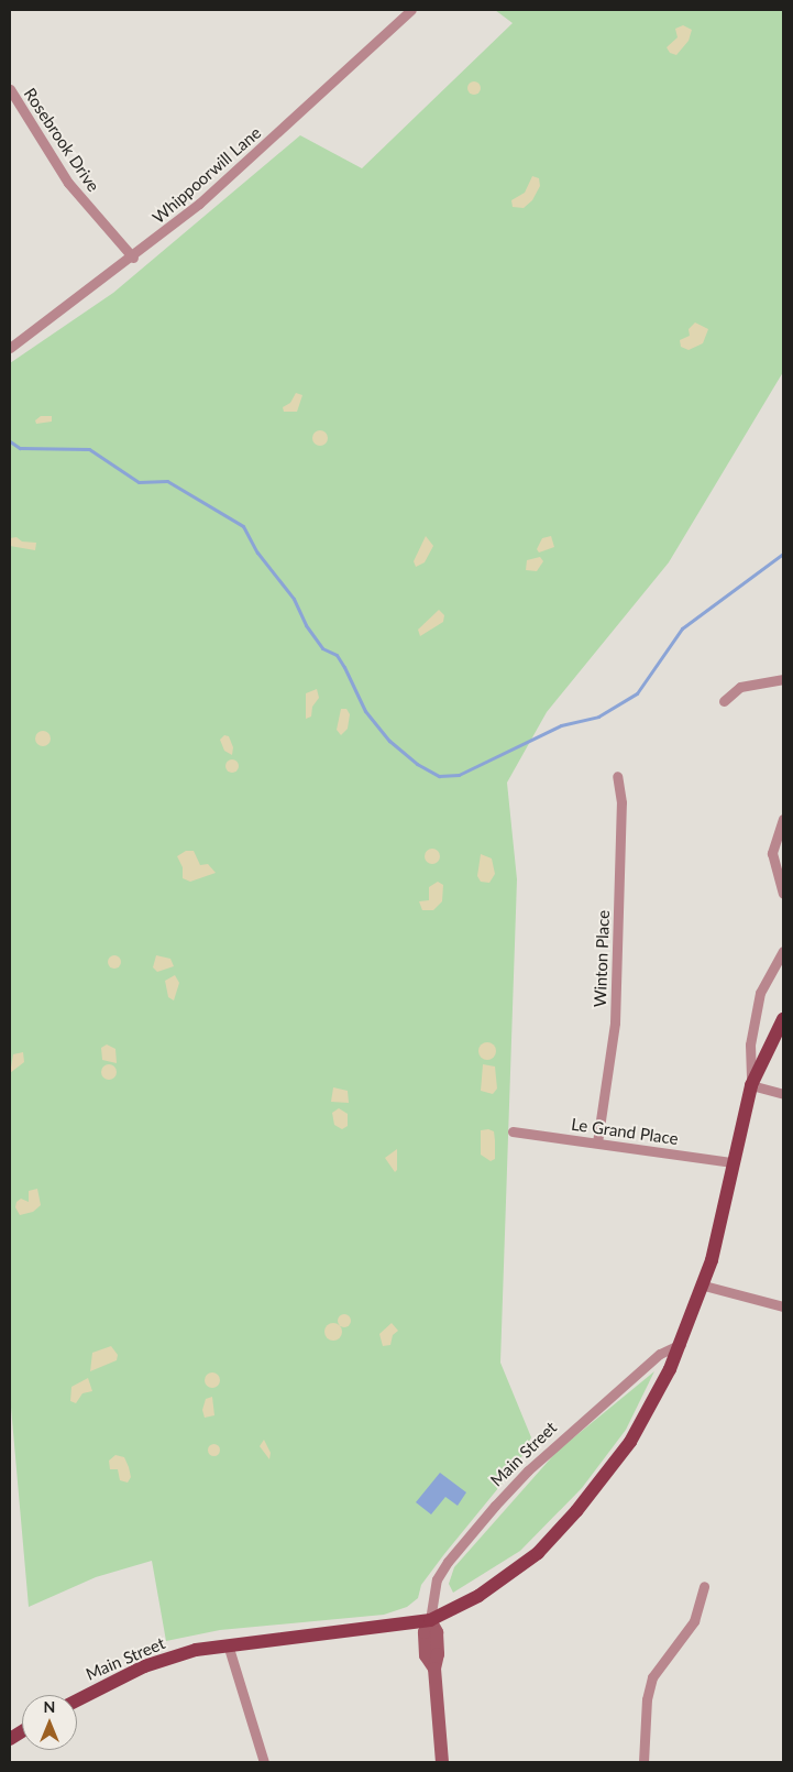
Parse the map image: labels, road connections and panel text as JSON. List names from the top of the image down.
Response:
{
  "streets": {
    "main road": ["Main Street"],
    "street": [
      "Rosebrook Drive",
      "Whippoorwill Lane",
      "Winton Place",
      "Le Grand Place"
    ]
  },
  "crossings": [
    ["Rosebrook Drive", "Whippoorwill Lane"],
    ["Winton Place", "Le Grand Place"],
    ["Le Grand Place", "Main Street"]
  ],
  "north": "top"
}
